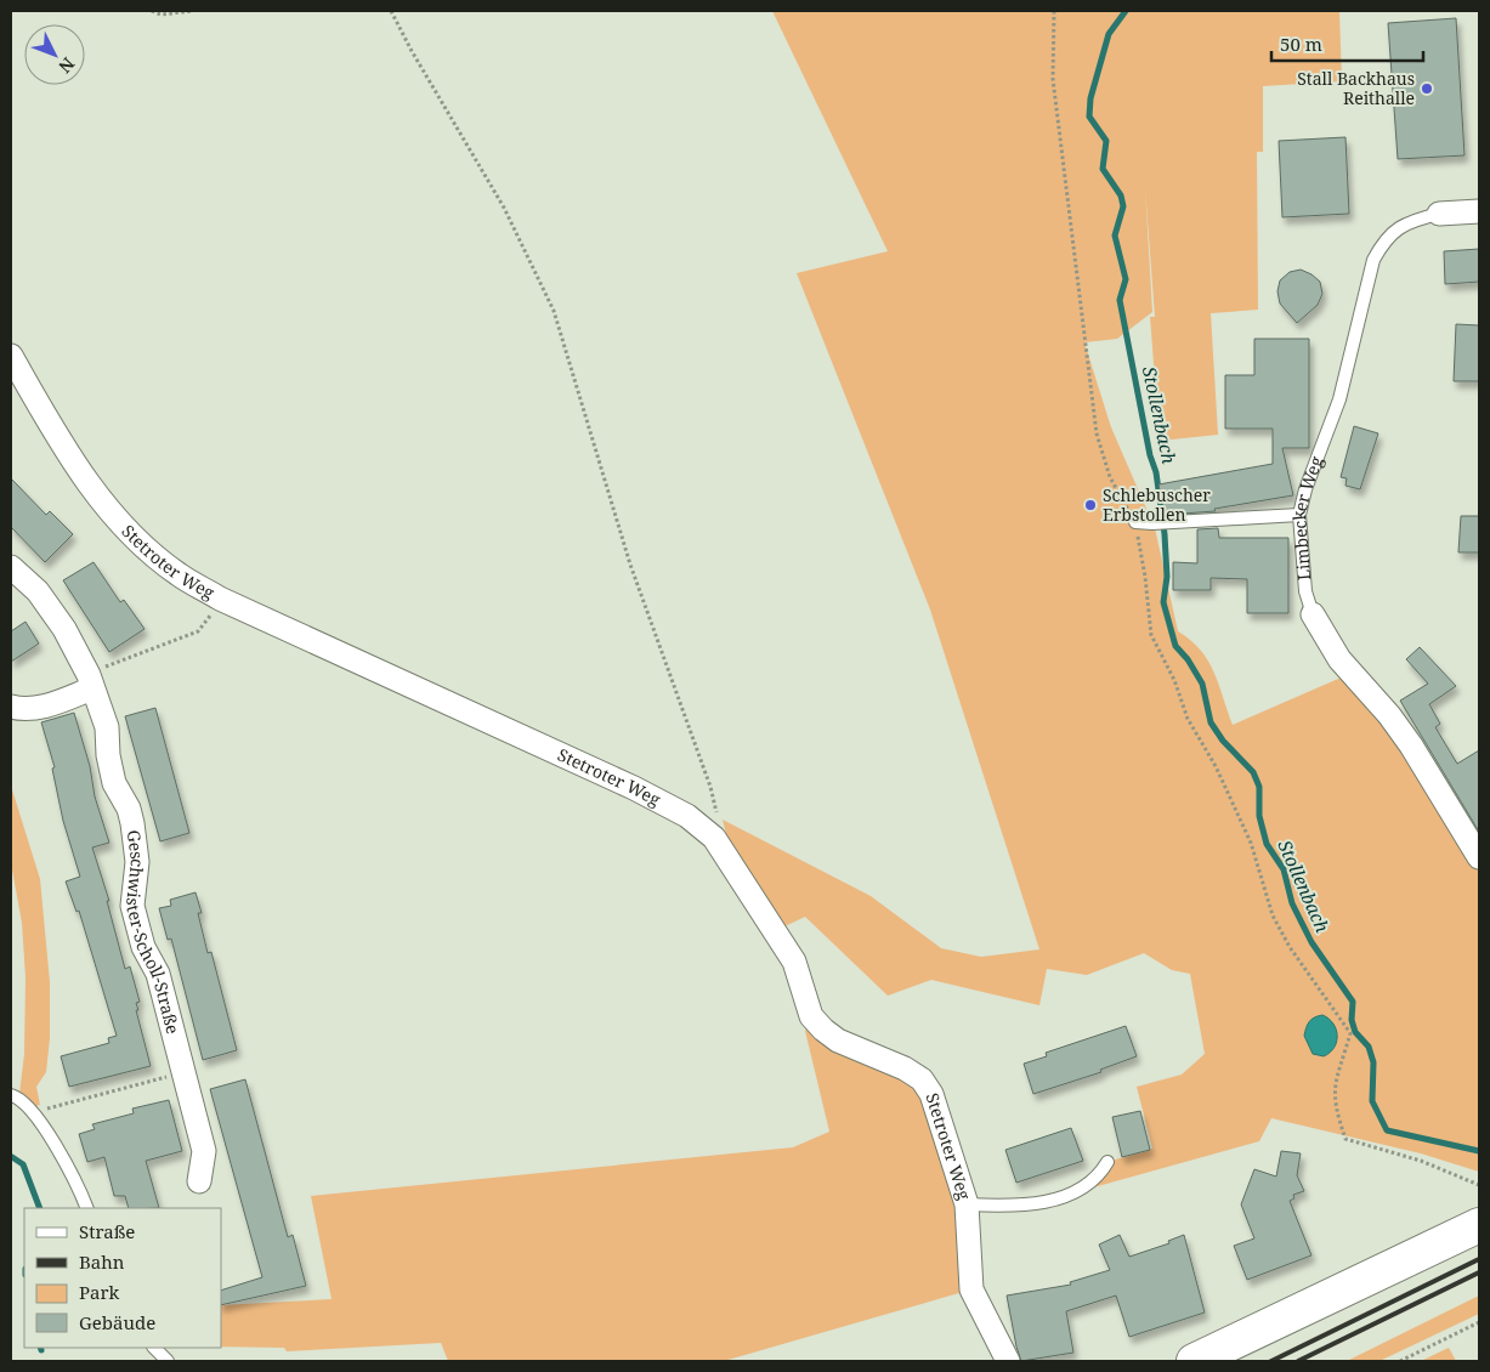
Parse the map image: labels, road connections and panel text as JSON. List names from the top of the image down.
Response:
{
  "streets": {
    "street": ["Limbecker Weg", "Stetroter Weg", "Geschwister-Scholl-Straße"]
  },
  "water": ["Stollenbach"],
  "places": ["Stall Backhaus Reithalle", "Schlebuscher Erbstollen"],
  "legend": [
    "Straße",
    "Bahn",
    "Park",
    "Gebäude"
  ],
  "scale_bar": "50 m",
  "north": "bottom right"
}
